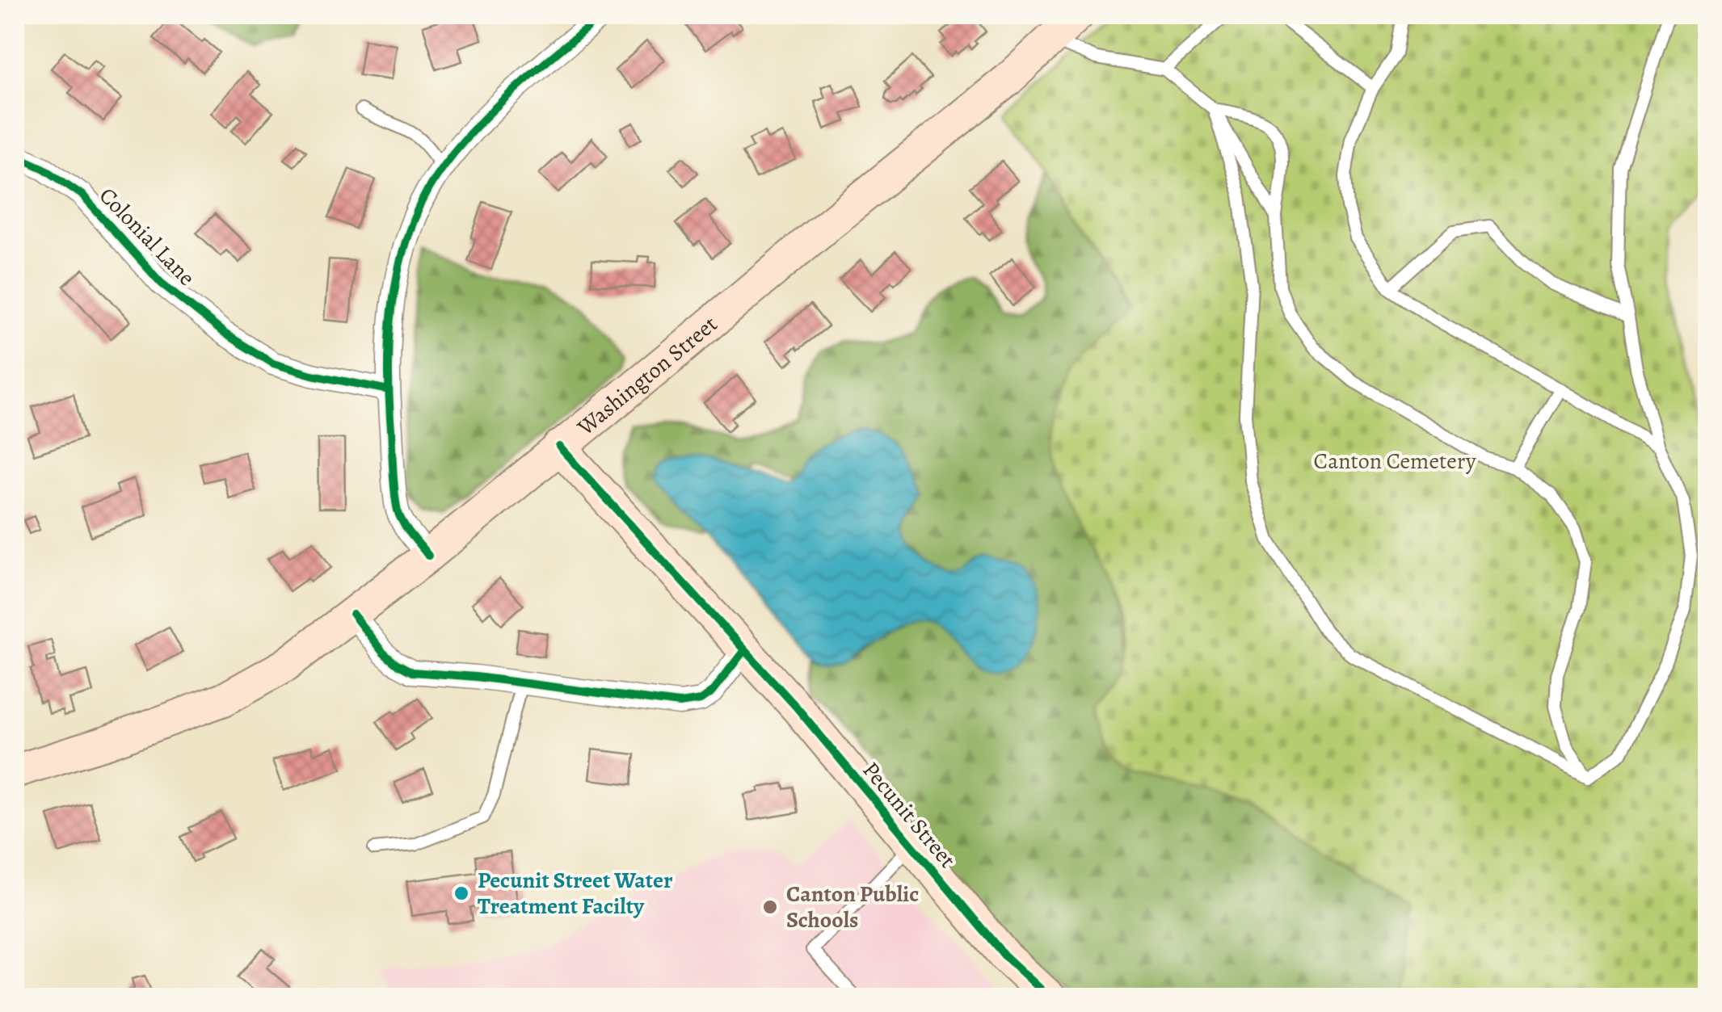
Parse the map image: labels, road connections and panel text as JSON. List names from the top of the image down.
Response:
{
  "streets": {
    "main road": ["Washington Street", "Pecunit Street"],
    "street": ["Colonial Lane"]
  },
  "crossings": [
    ["Washington Street", "Pecunit Street"]
  ],
  "parks": ["Canton Cemetery"],
  "places": ["Pecunit Street Water Treatment Facilty", "Canton Public Schools"]
}
